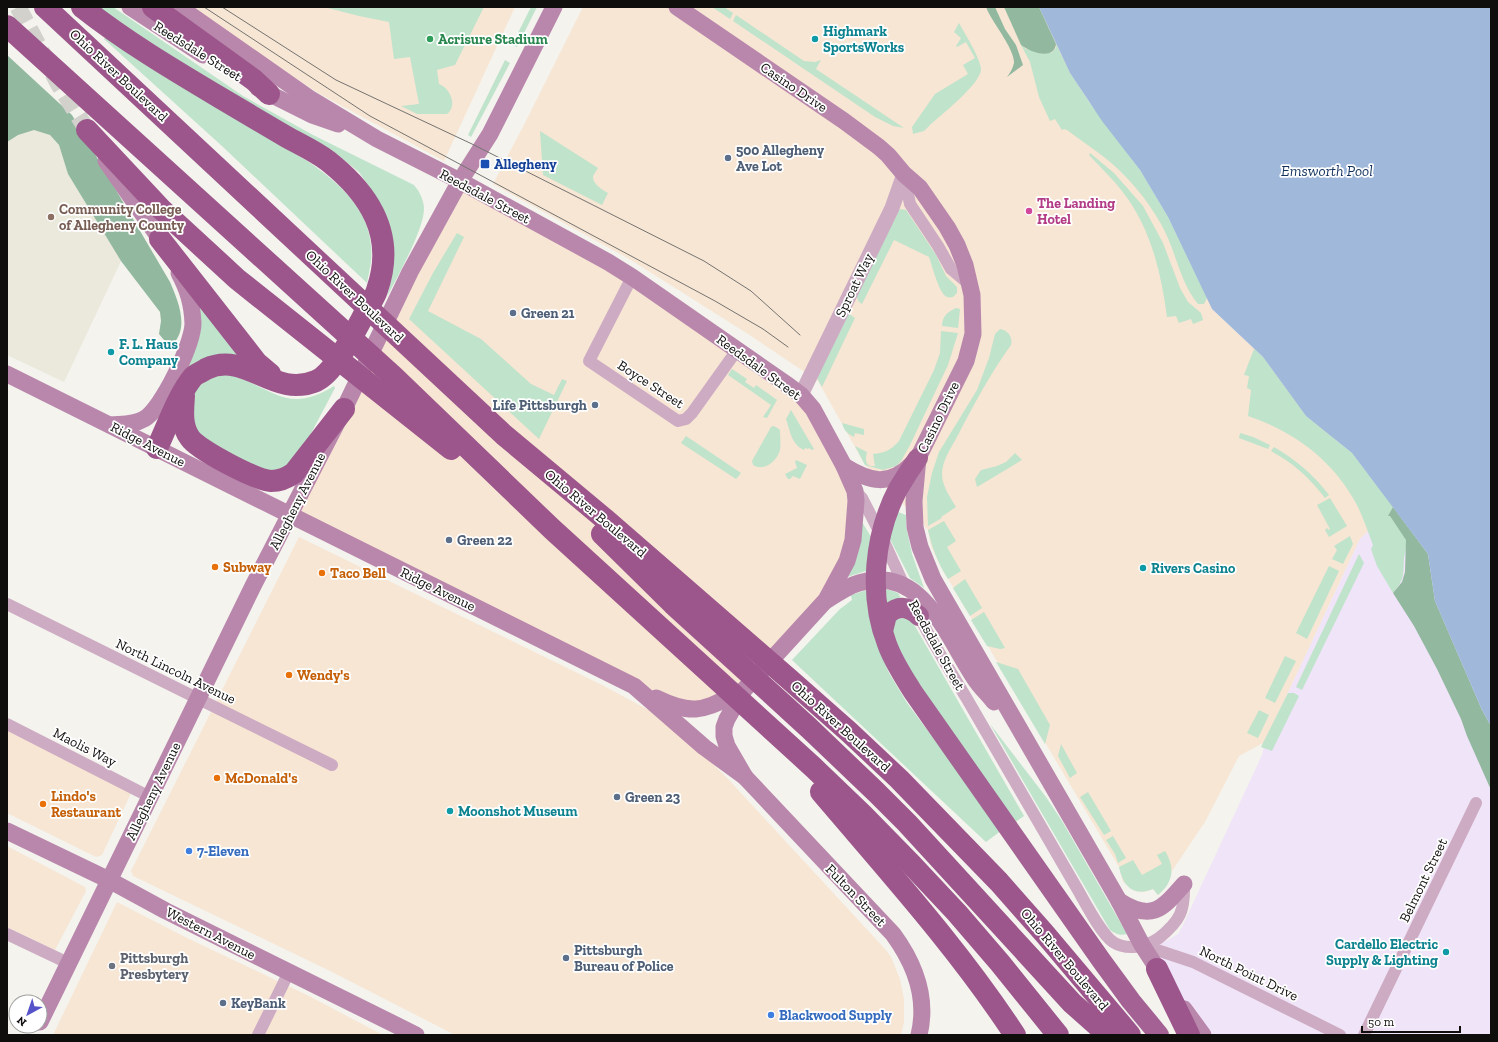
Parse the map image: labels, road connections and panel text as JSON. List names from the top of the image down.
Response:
{
  "streets": {
    "highway": ["Ohio River Boulevard"],
    "main road": [
      "Reedsdale Street",
      "Casino Drive",
      "Ridge Avenue",
      "Allegheny Avenue",
      "Fulton Street",
      "Western Avenue"
    ],
    "street": [
      "Sproat Way",
      "Boyce Street",
      "North Lincoln Avenue",
      "Maolis Way",
      "Belmont Street",
      "North Point Drive"
    ]
  },
  "crossings": [
    ["Reedsdale Street", "Casino Drive"],
    ["Reedsdale Street", "Sproat Way"],
    ["Reedsdale Street", "Boyce Street"],
    ["Reedsdale Street", "Allegheny Avenue"],
    ["Reedsdale Street", "North Point Drive"],
    ["Casino Drive", "Sproat Way"],
    ["Ridge Avenue", "Allegheny Avenue"],
    ["Ridge Avenue", "Fulton Street"],
    ["Allegheny Avenue", "North Lincoln Avenue"],
    ["Allegheny Avenue", "Maolis Way"],
    ["Allegheny Avenue", "Western Avenue"]
  ],
  "water": ["Emsworth Pool"],
  "places": {
    "other": [
      "Acrisure Stadium",
      "Highmark SportsWorks",
      "500 Allegheny Ave Lot",
      "The Landing Hotel",
      "Community College of Allegheny County",
      "Green 21",
      "F. L. Haus Company",
      "Life Pittsburgh",
      "Green 22",
      "Subway",
      "Rivers Casino",
      "Taco Bell",
      "Wendy's",
      "McDonald's",
      "Green 23",
      "Lindo's Restaurant",
      "Moonshot Museum",
      "7-Eleven",
      "Cardello Electric Supply & Lighting",
      "Pittsburgh Bureau of Police",
      "Pittsburgh Presbytery",
      "KeyBank",
      "Blackwood Supply"
    ],
    "transit": ["Allegheny"]
  },
  "scale_bar": "50 m",
  "north": "bottom left"
}
